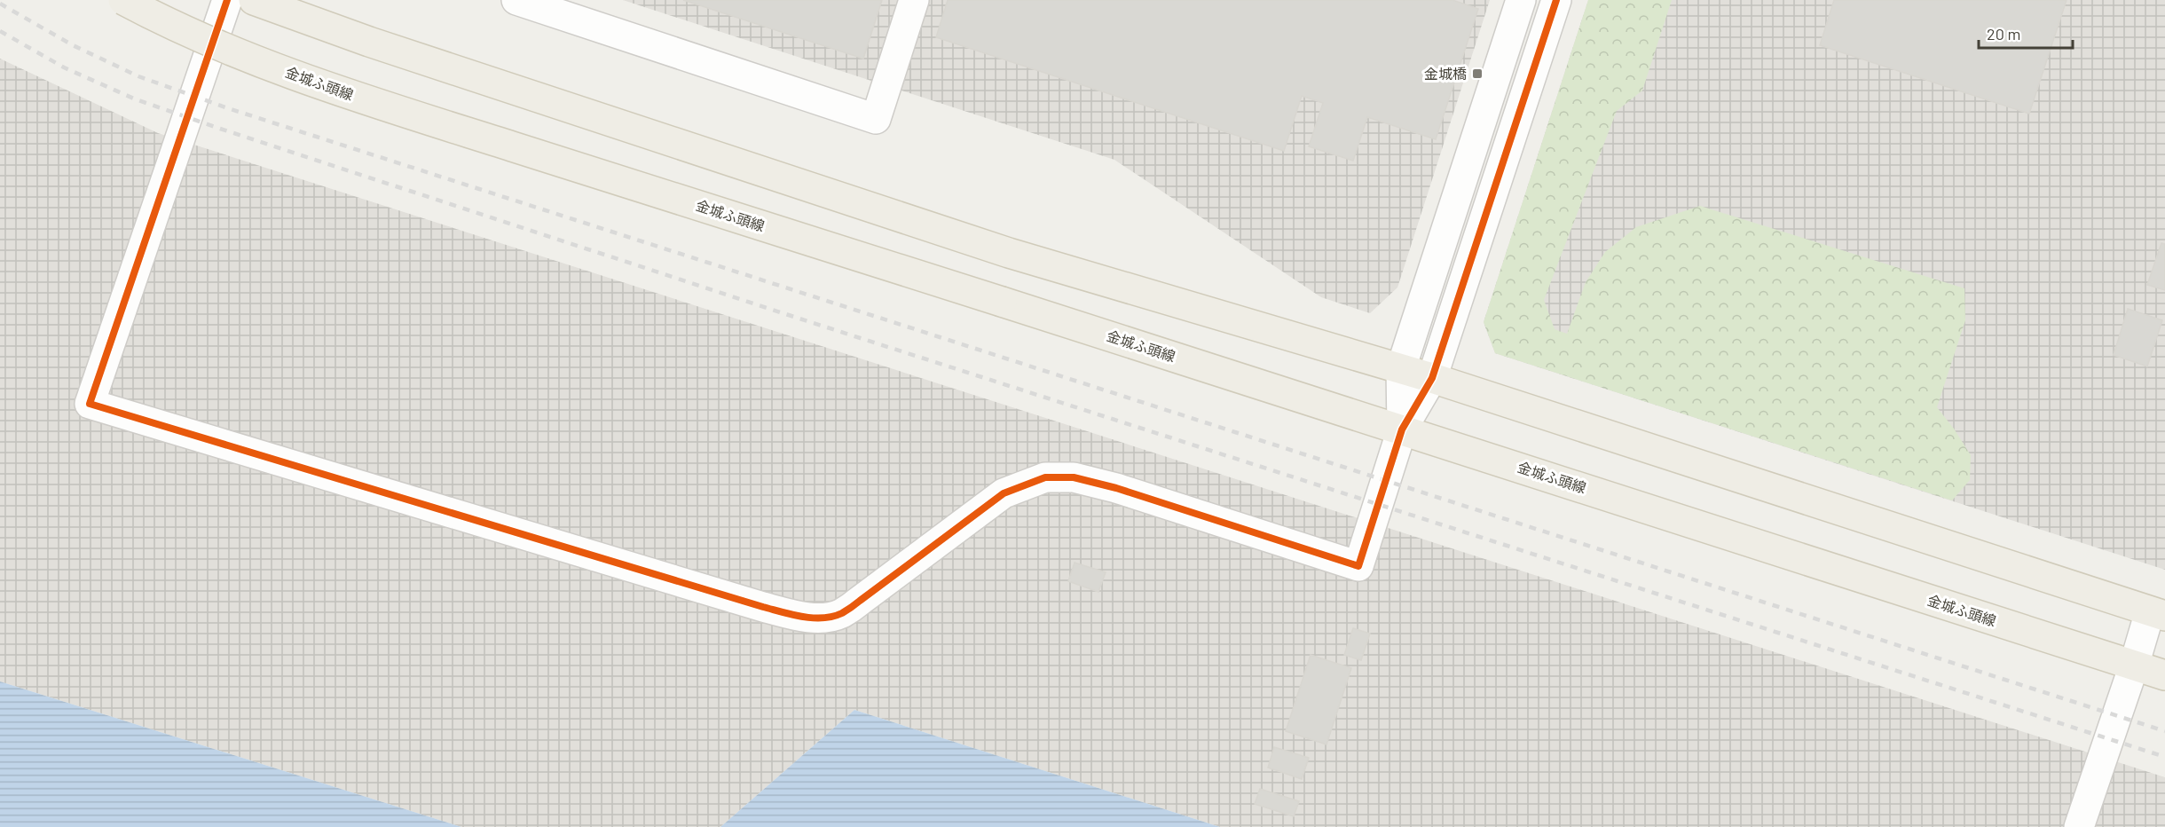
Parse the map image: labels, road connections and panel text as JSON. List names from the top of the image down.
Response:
{
  "streets": {
    "main road": ["金城ふ頭線"]
  },
  "places": {
    "transit": ["金城橋"]
  },
  "scale_bar": "20 m"
}
